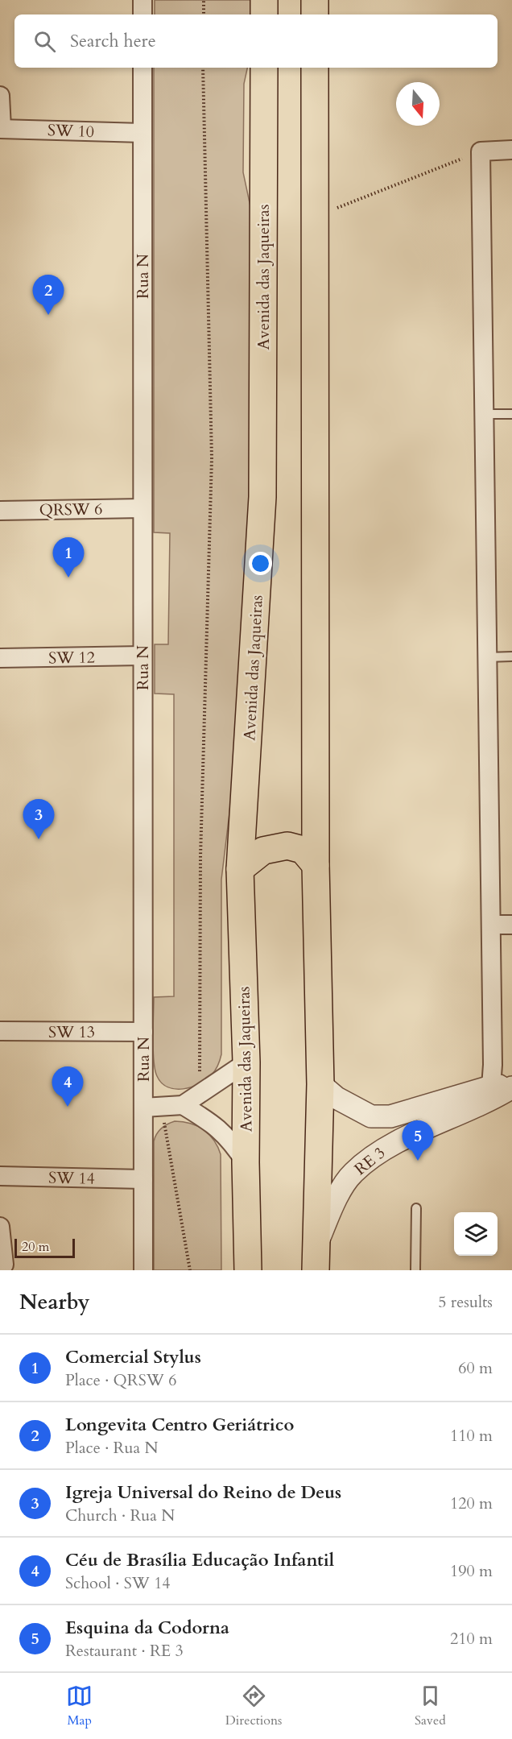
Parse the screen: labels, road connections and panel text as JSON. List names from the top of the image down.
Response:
{
  "streets": {
    "main road": ["Avenida das Jaqueiras"],
    "street": [
      "SW 10",
      "Rua N",
      "QRSW 6",
      "SW 12",
      "SW 13",
      "RE 3",
      "SW 14"
    ]
  },
  "crossings": [
    ["SW 10", "Rua N"],
    ["Rua N", "QRSW 6"],
    ["Rua N", "SW 12"],
    ["Rua N", "SW 13"],
    ["Rua N", "SW 14"]
  ],
  "scale_bar": "20 m",
  "north": "bottom",
  "page": {
    "search": "Search here",
    "pins": [
      "2",
      "1",
      "3",
      "4",
      "5"
    ],
    "scale": "20 m",
    "heading": ["Nearby", "5 results"],
    "list": [
      {
        "mark": "1",
        "name": "Comercial Stylus",
        "note": "Place · QRSW 6",
        "value": "60 m"
      },
      {
        "mark": "2",
        "name": "Longevita Centro Geriátrico",
        "note": "Place · Rua N",
        "value": "110 m"
      },
      {
        "mark": "3",
        "name": "Igreja Universal do Reino de Deus",
        "note": "Church · Rua N",
        "value": "120 m"
      },
      {
        "mark": "4",
        "name": "Céu de Brasília Educação Infantil",
        "note": "School · SW 14",
        "value": "190 m"
      },
      {
        "mark": "5",
        "name": "Esquina da Codorna",
        "note": "Restaurant · RE 3",
        "value": "210 m"
      }
    ],
    "nav": ["Map", "Directions", "Saved"]
  }
}
